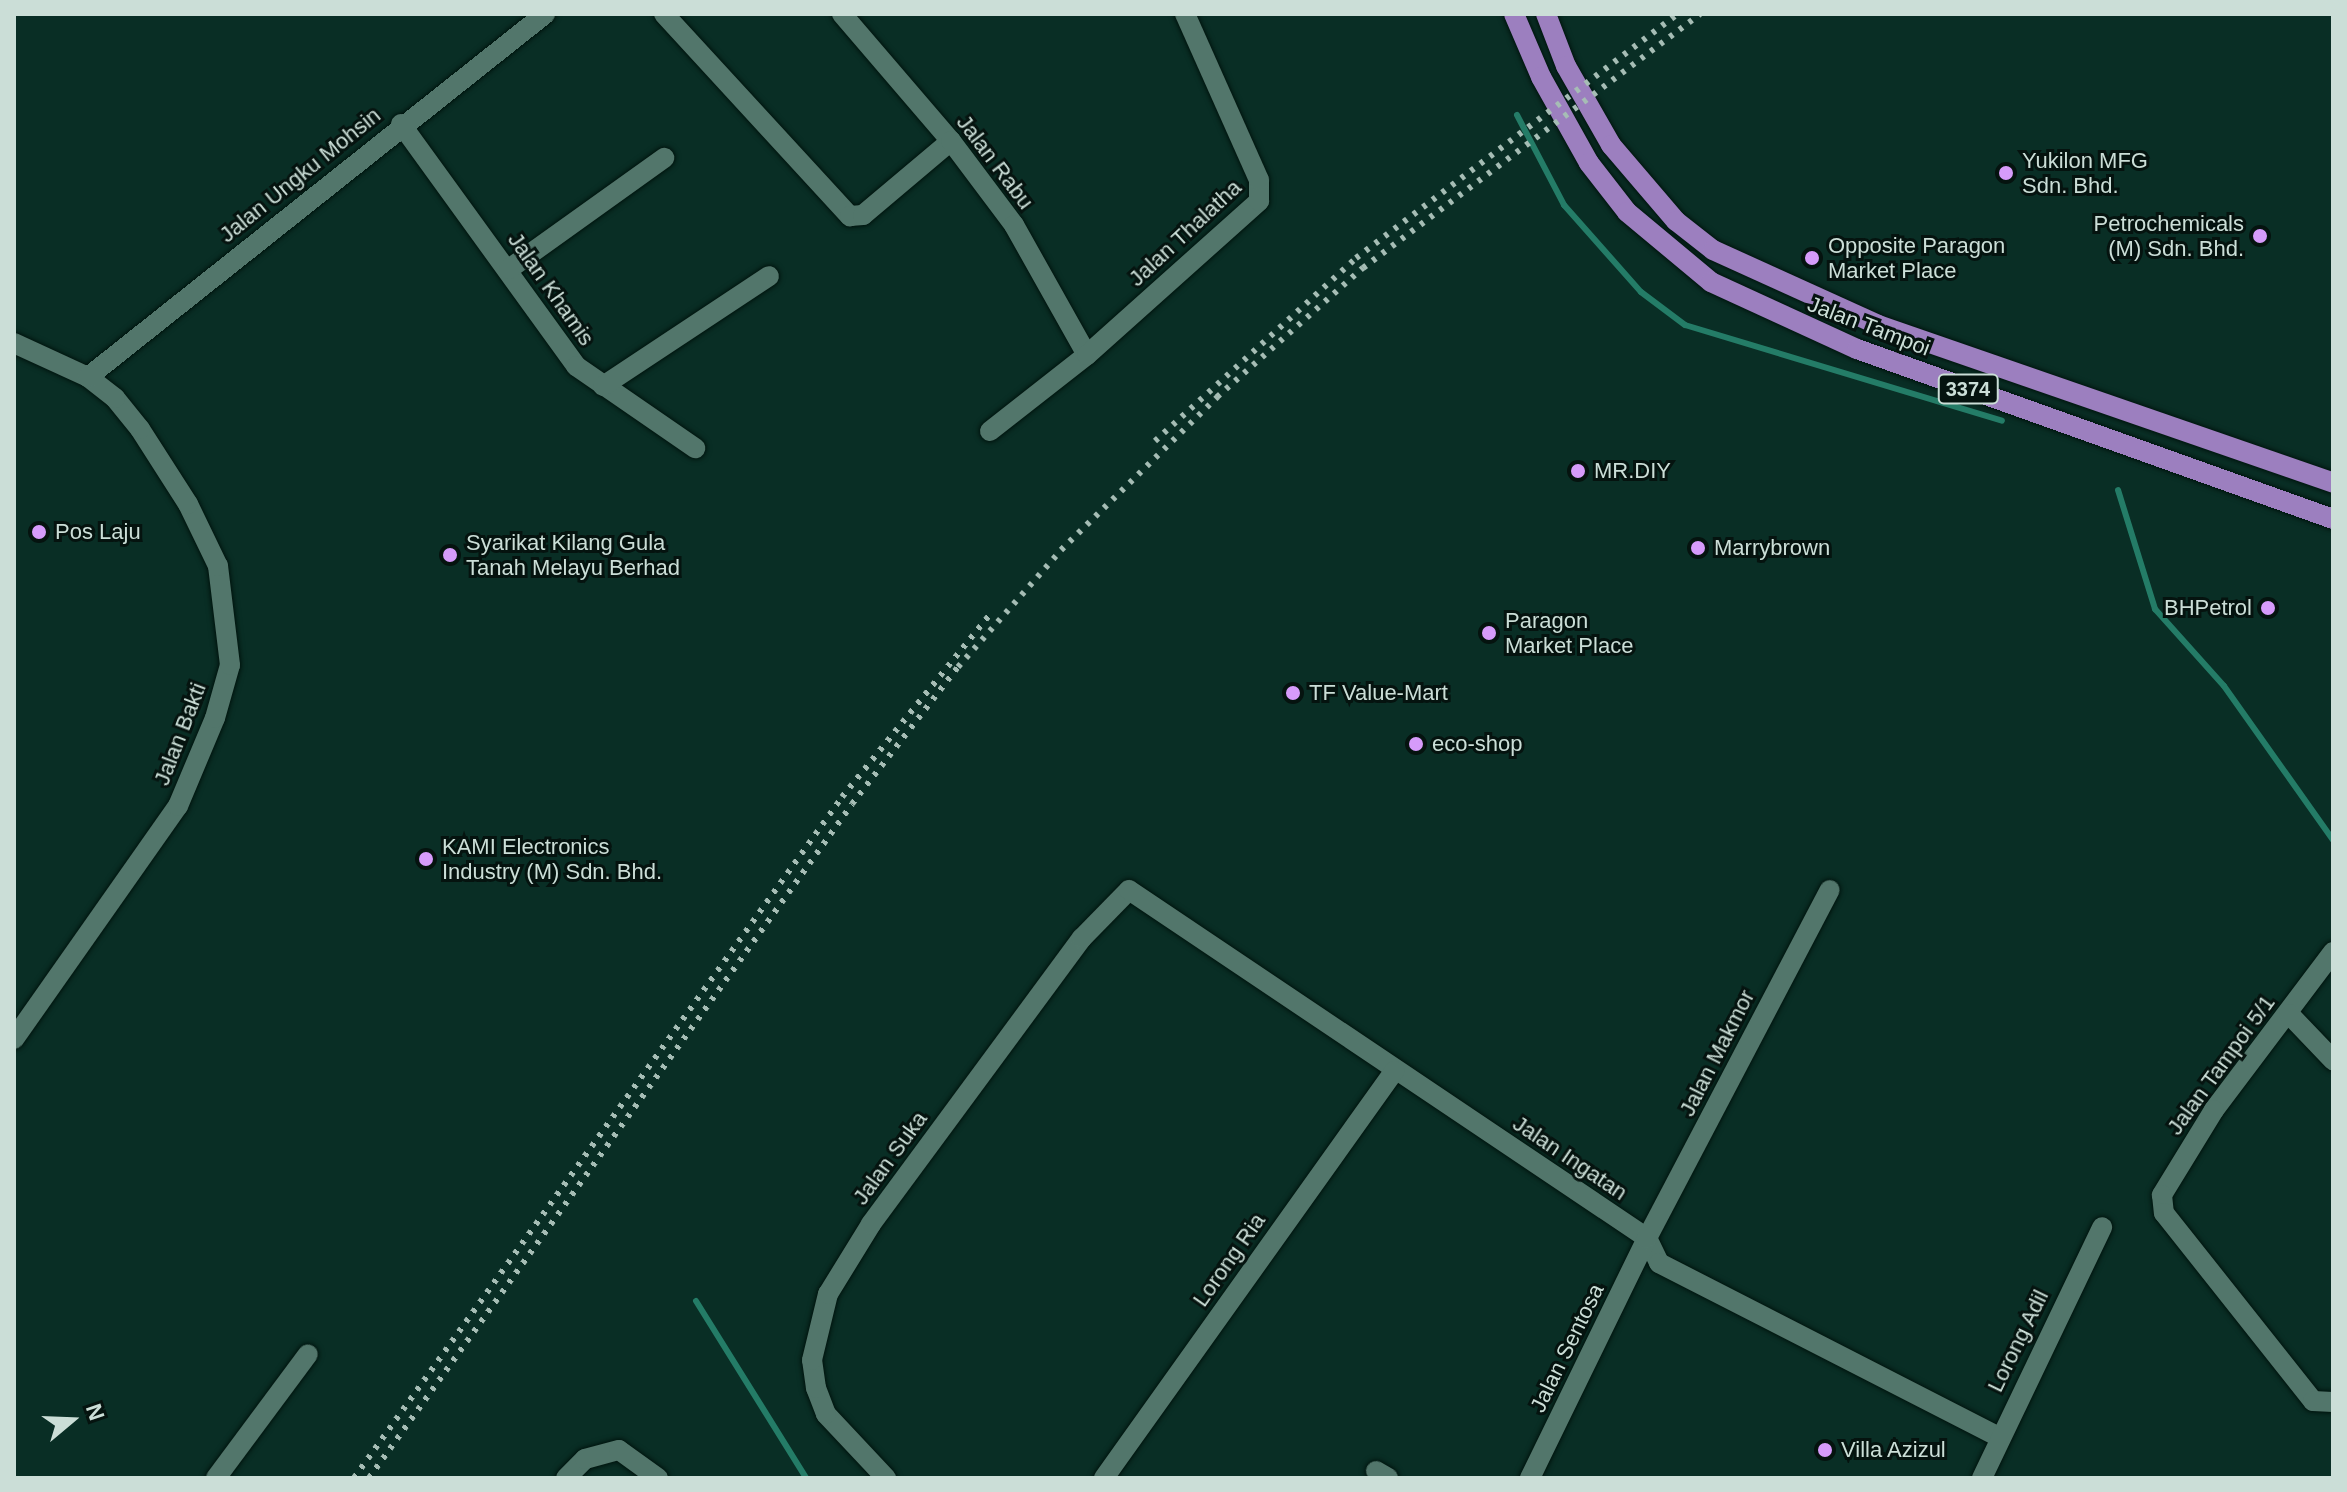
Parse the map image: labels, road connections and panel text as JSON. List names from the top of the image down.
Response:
{
  "streets": {
    "main road": ["Jalan Tampoi", "3374"],
    "street": [
      "Jalan Rabu",
      "Jalan Ungku Mohsin",
      "Jalan Thalatha",
      "Jalan Khamis",
      "Jalan Bakti",
      "Jalan Makmor",
      "Jalan Tampoi 5/1",
      "Jalan Suka",
      "Jalan Ingatan",
      "Lorong Ria",
      "Lorong Adil",
      "Jalan Sentosa"
    ]
  },
  "crossings": [
    ["Jalan Rabu", "Jalan Thalatha"],
    ["Jalan Ungku Mohsin", "Jalan Khamis"],
    ["Jalan Ungku Mohsin", "Jalan Bakti"],
    ["Jalan Makmor", "Jalan Ingatan"],
    ["Jalan Makmor", "Jalan Sentosa"],
    ["Jalan Suka", "Jalan Ingatan"],
    ["Jalan Ingatan", "Lorong Ria"],
    ["Jalan Ingatan", "Lorong Adil"],
    ["Jalan Ingatan", "Jalan Sentosa"]
  ],
  "places": [
    "Yukilon MFG Sdn. Bhd.",
    "Petrochemicals (M) Sdn. Bhd.",
    "Opposite Paragon Market Place",
    "MR.DIY",
    "Pos Laju",
    "Marrybrown",
    "Syarikat Kilang Gula Tanah Melayu Berhad",
    "BHPetrol",
    "Paragon Market Place",
    "TF Value-Mart",
    "eco-shop",
    "KAMI Electronics Industry (M) Sdn. Bhd.",
    "Villa Azizul"
  ],
  "north": "right"
}
